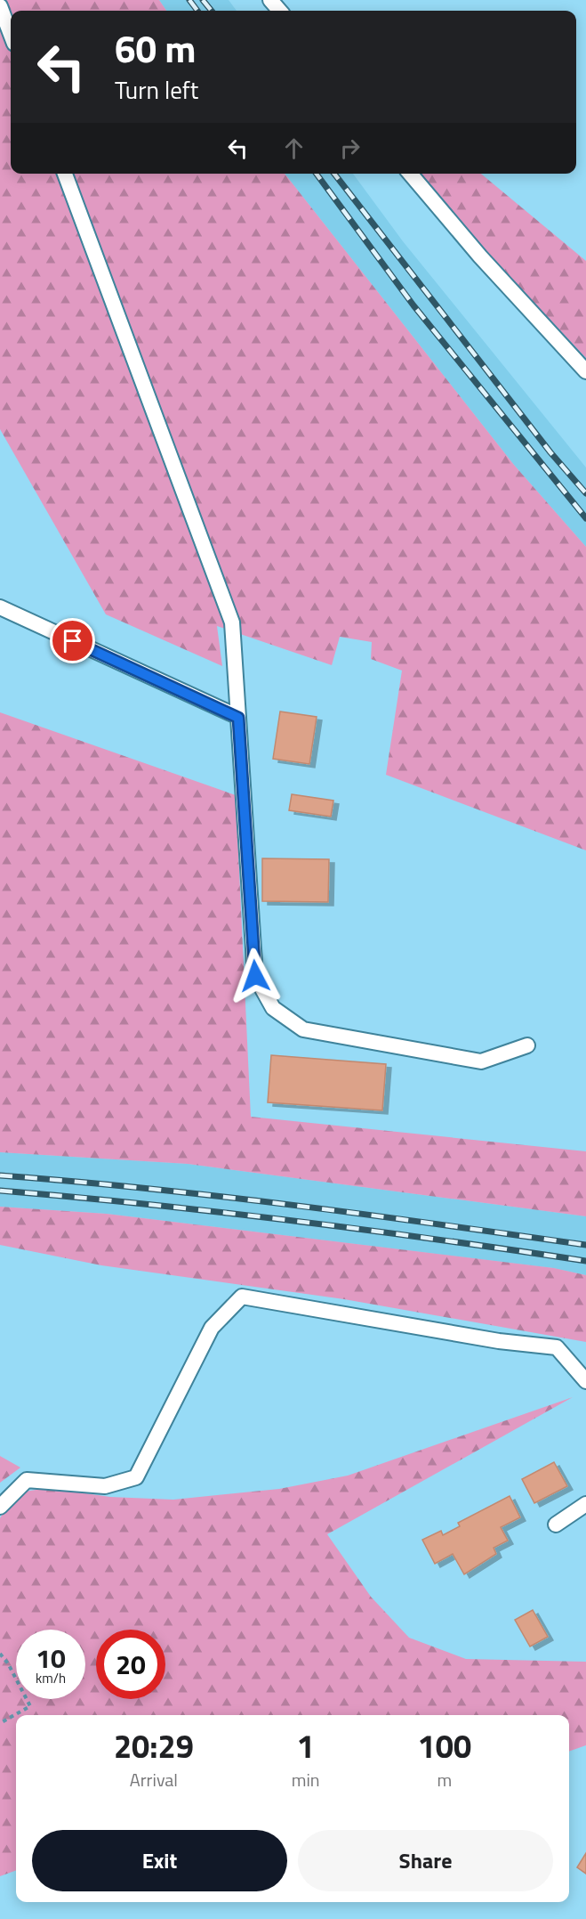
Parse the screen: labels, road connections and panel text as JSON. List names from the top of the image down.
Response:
{
  "page": {
    "turn": ["60 m", "Turn left"],
    "speed": "10 km/h",
    "limit": "20",
    "eta": [
      "20:29",
      "Arrival",
      "1",
      "min",
      "100",
      "m"
    ],
    "buttons": ["Exit", "Share"]
  }
}
